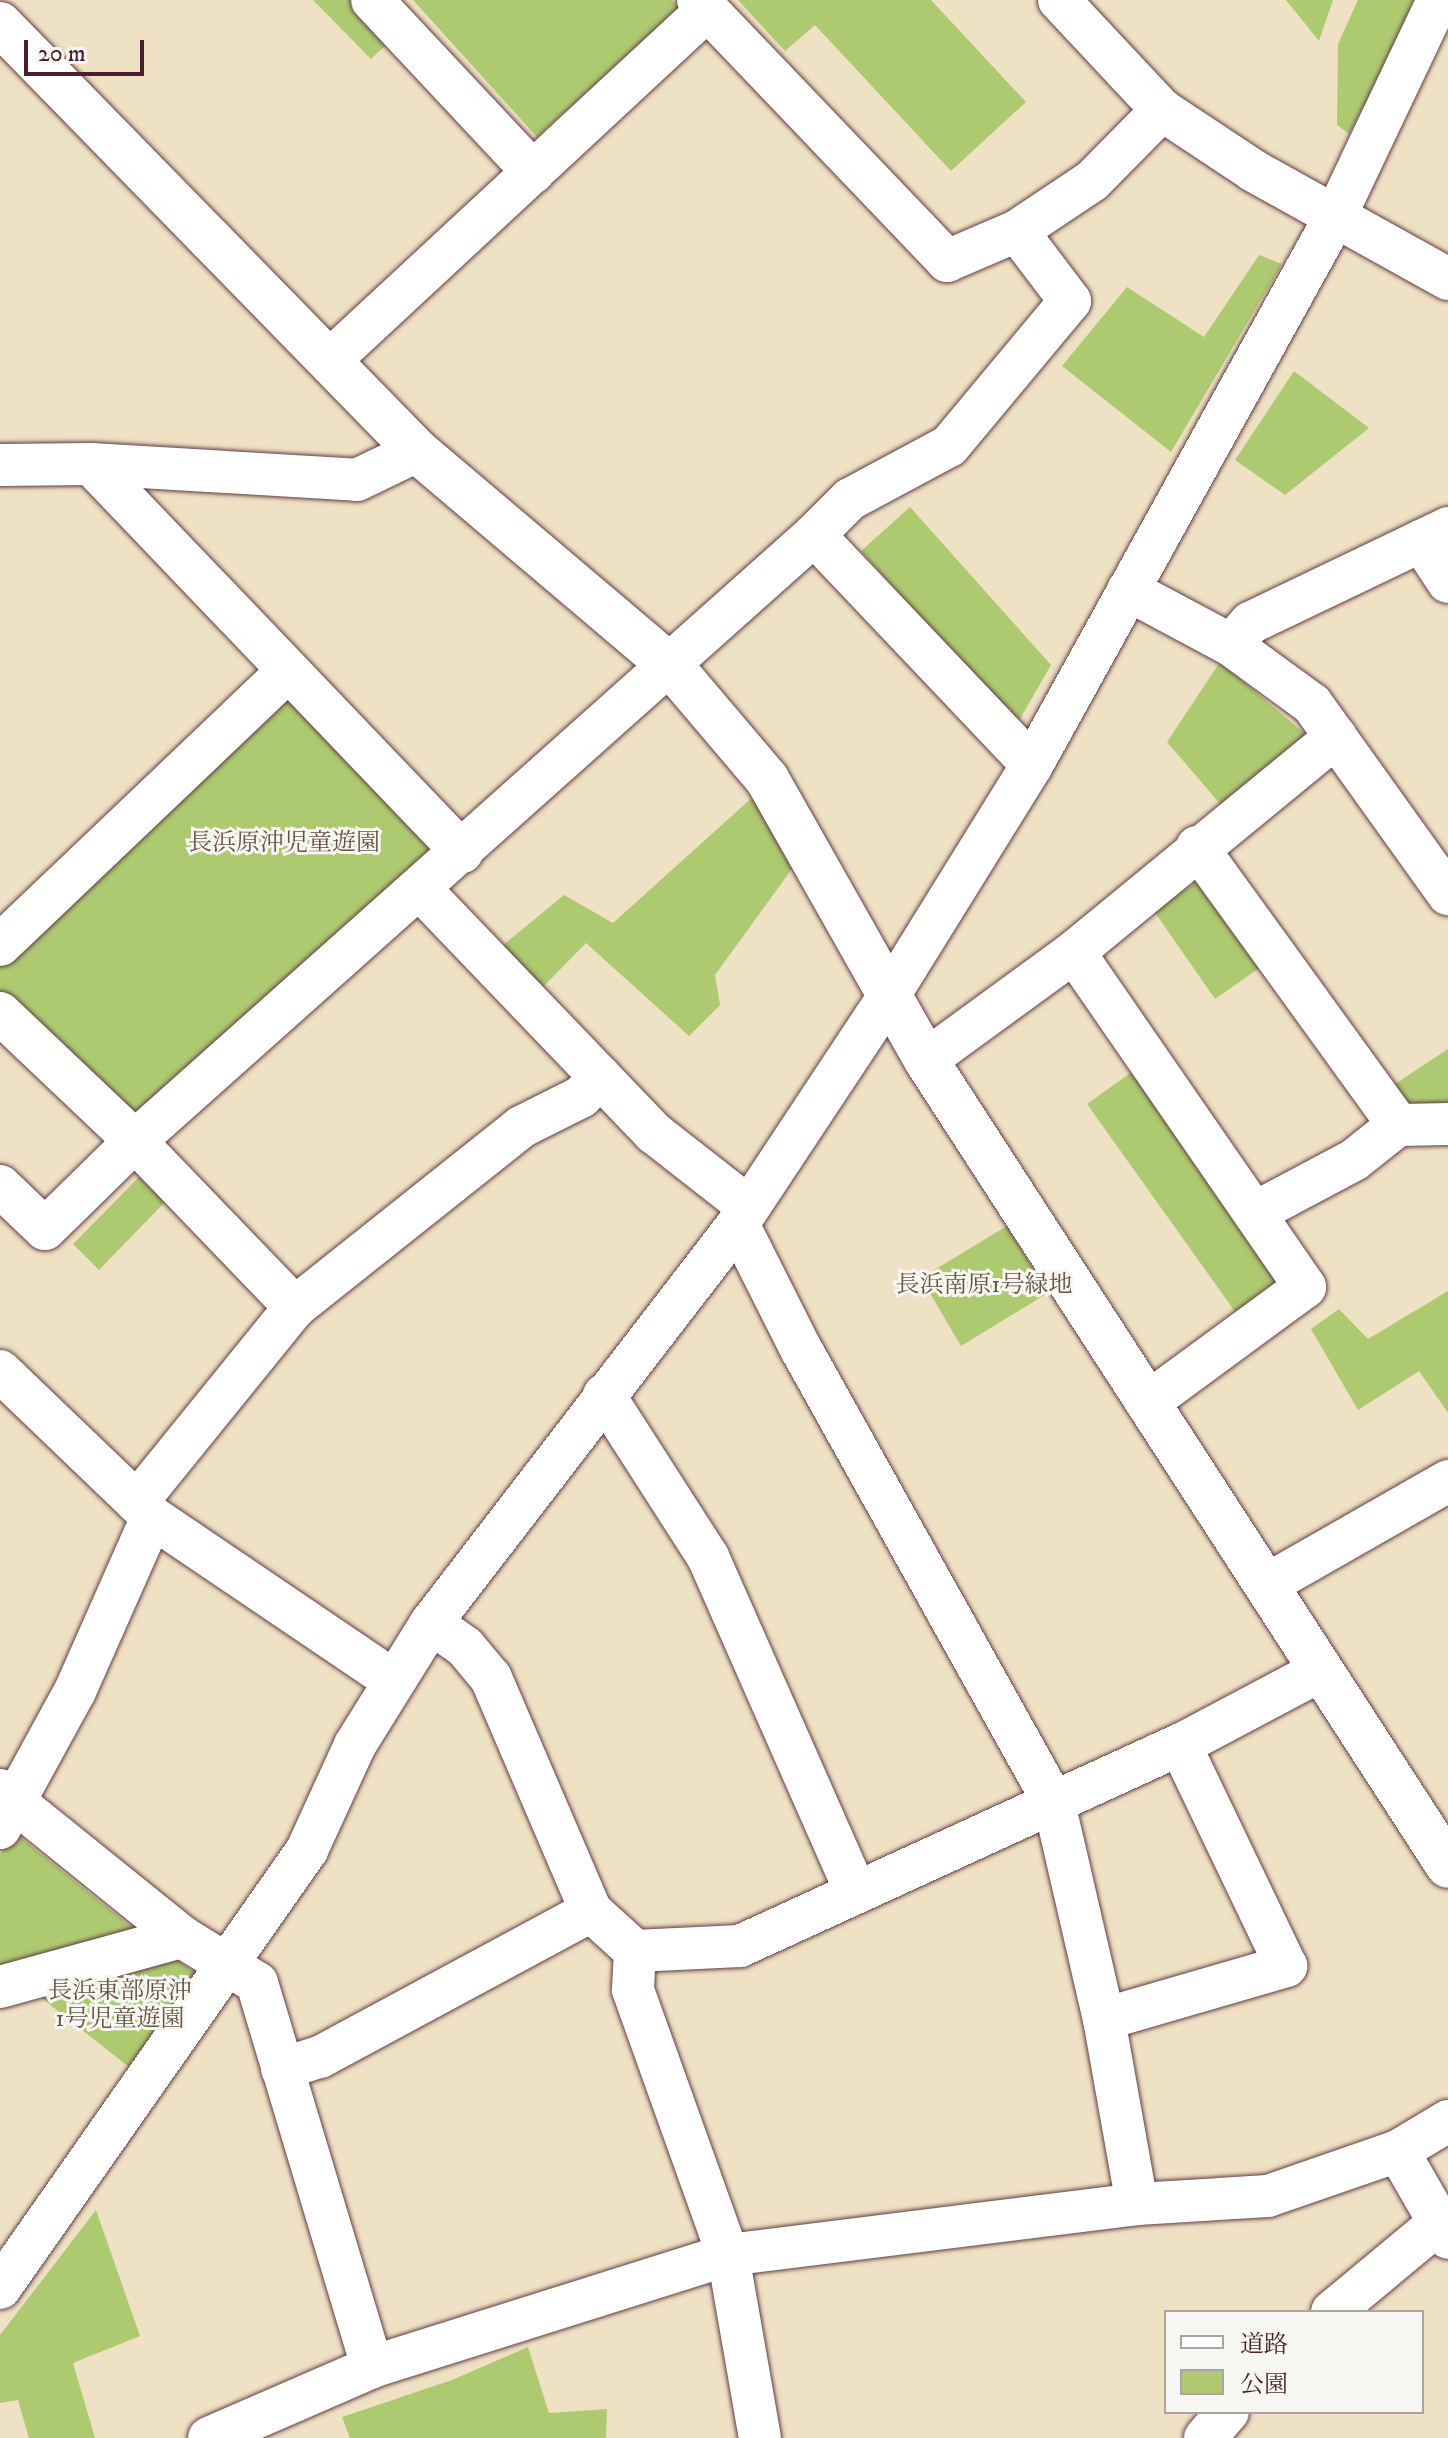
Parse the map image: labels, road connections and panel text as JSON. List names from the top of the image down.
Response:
{
  "parks": ["長浜原沖児童遊園", "長浜南原1号緑地", "長浜東部原沖 1号児童遊園"],
  "legend": ["道路", "公園"],
  "scale_bar": "20 m"
}
